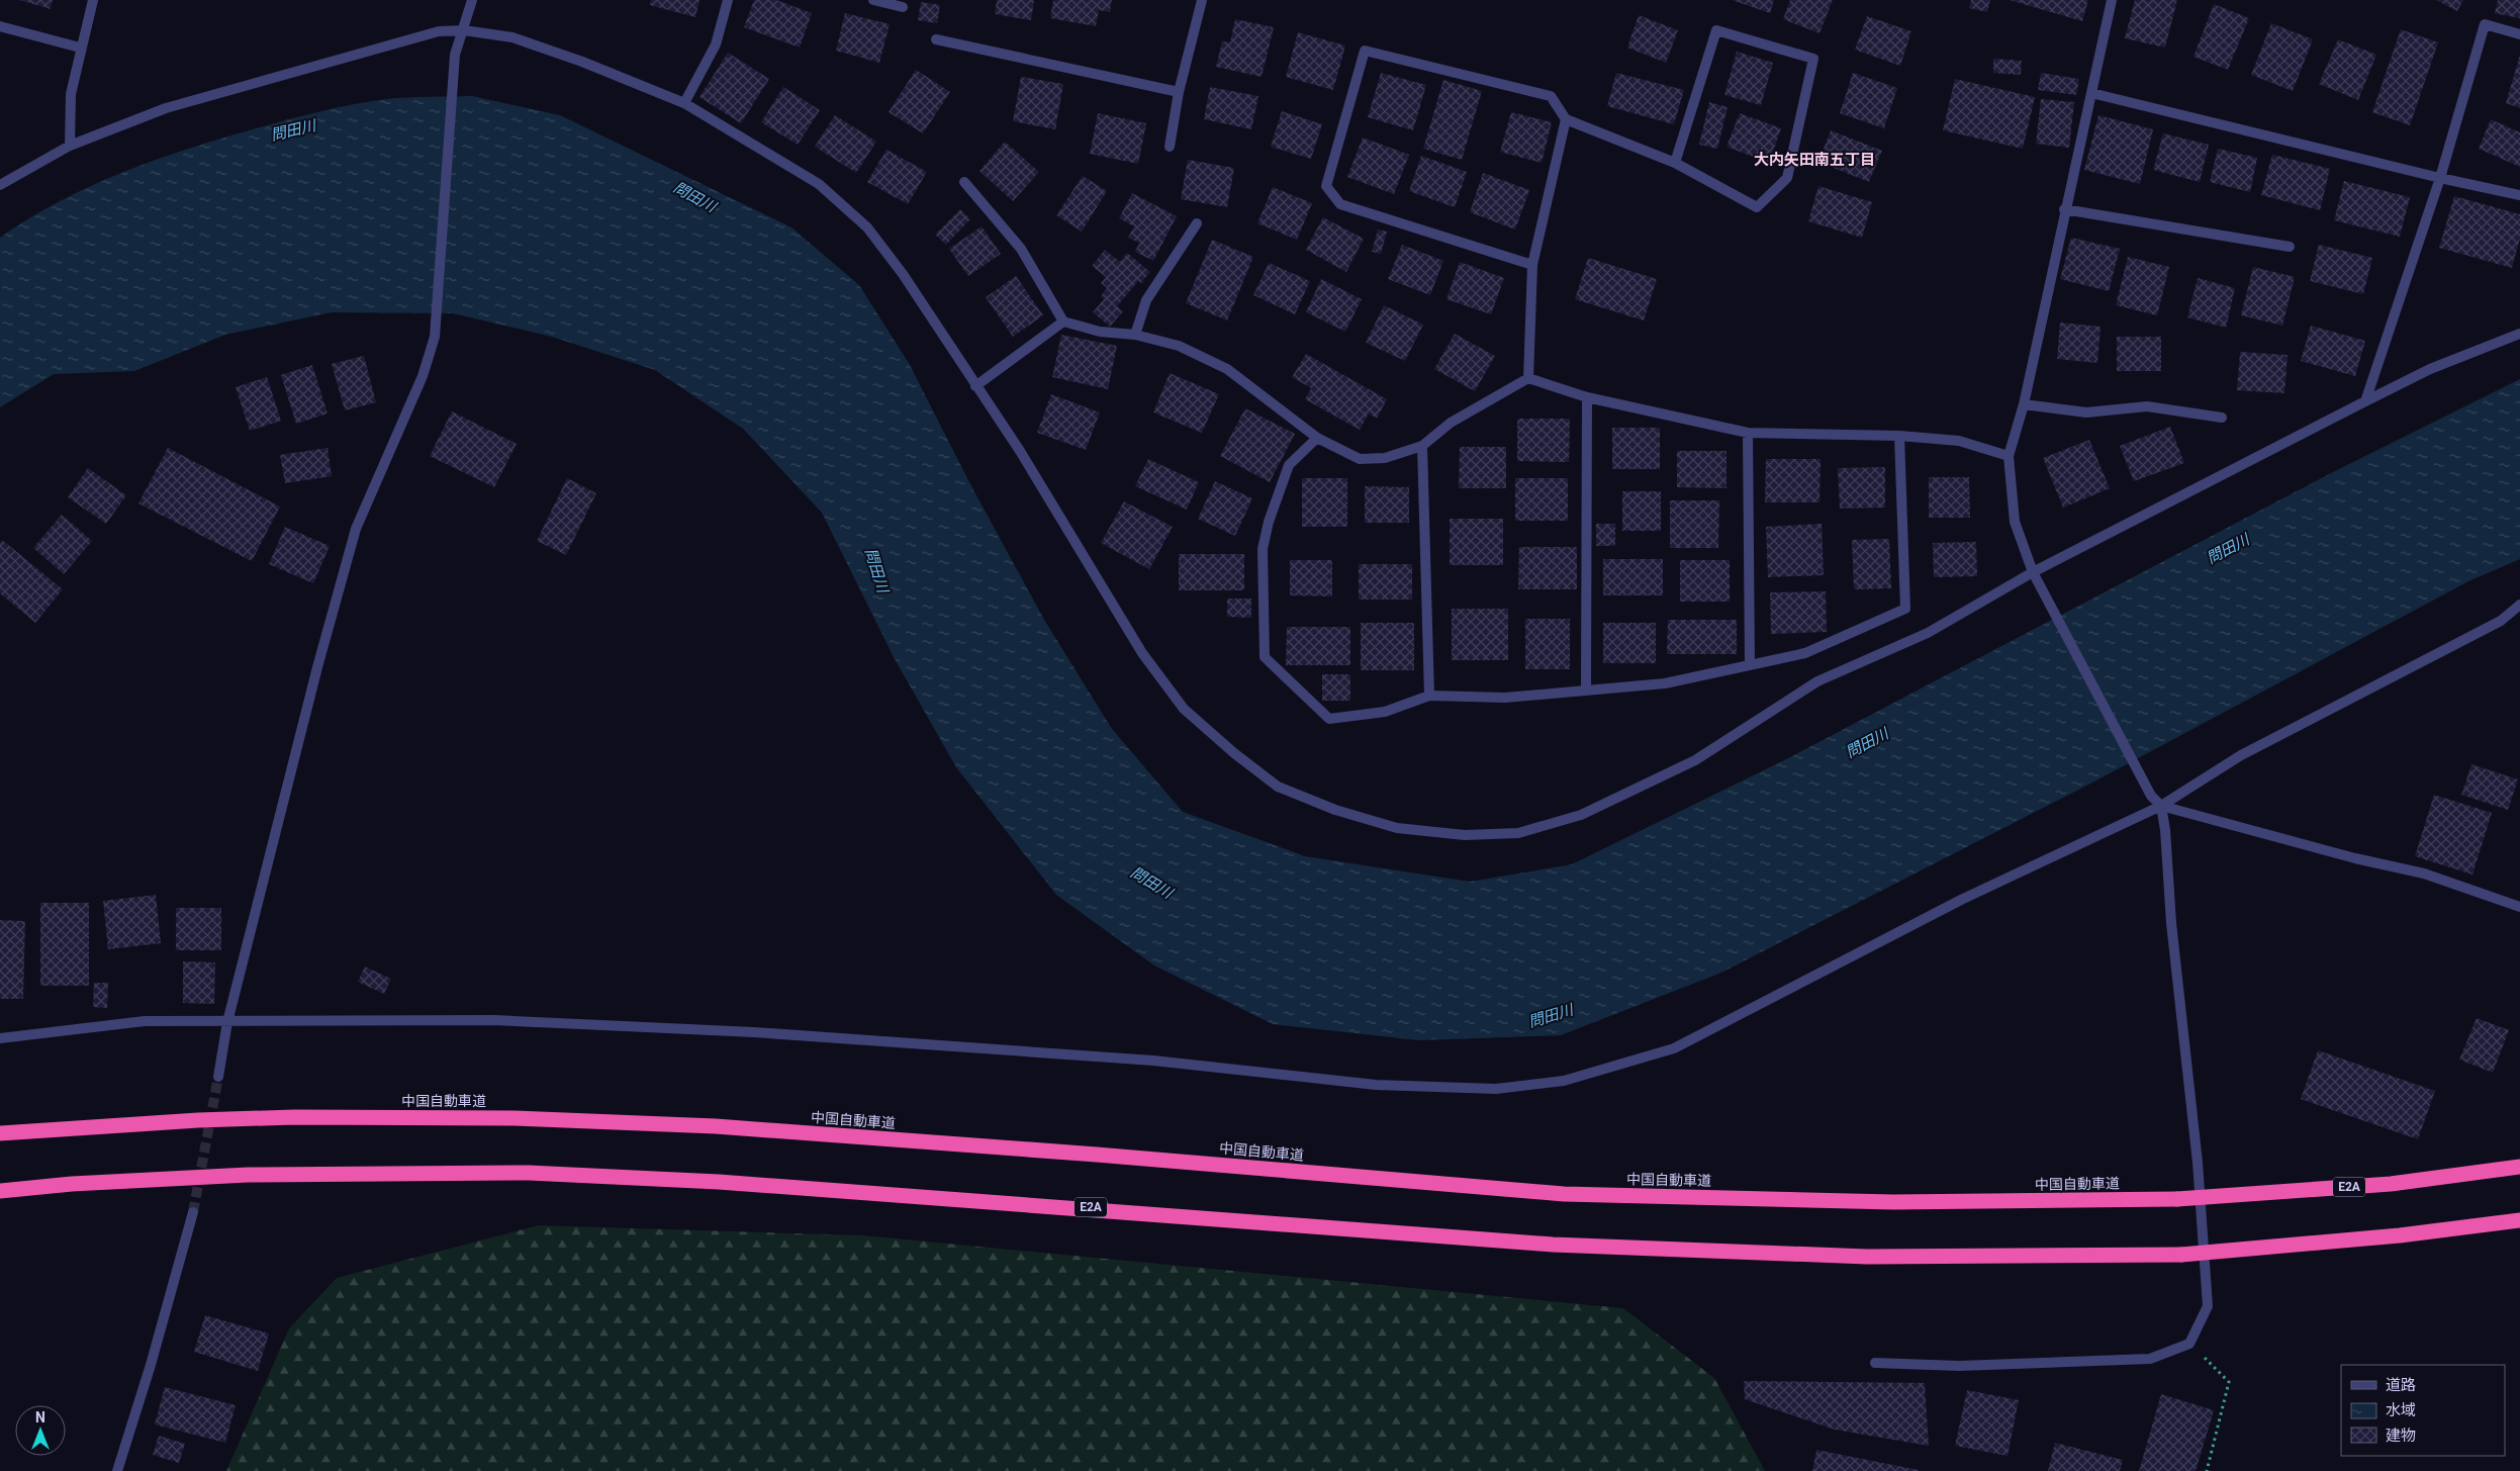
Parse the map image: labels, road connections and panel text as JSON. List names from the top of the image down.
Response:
{
  "streets": {
    "highway": ["中国自動車道", "E2A"]
  },
  "districts": ["大内矢田南五丁目"],
  "water": ["問田川"],
  "legend": ["道路", "水域", "建物"],
  "north": "top"
}
